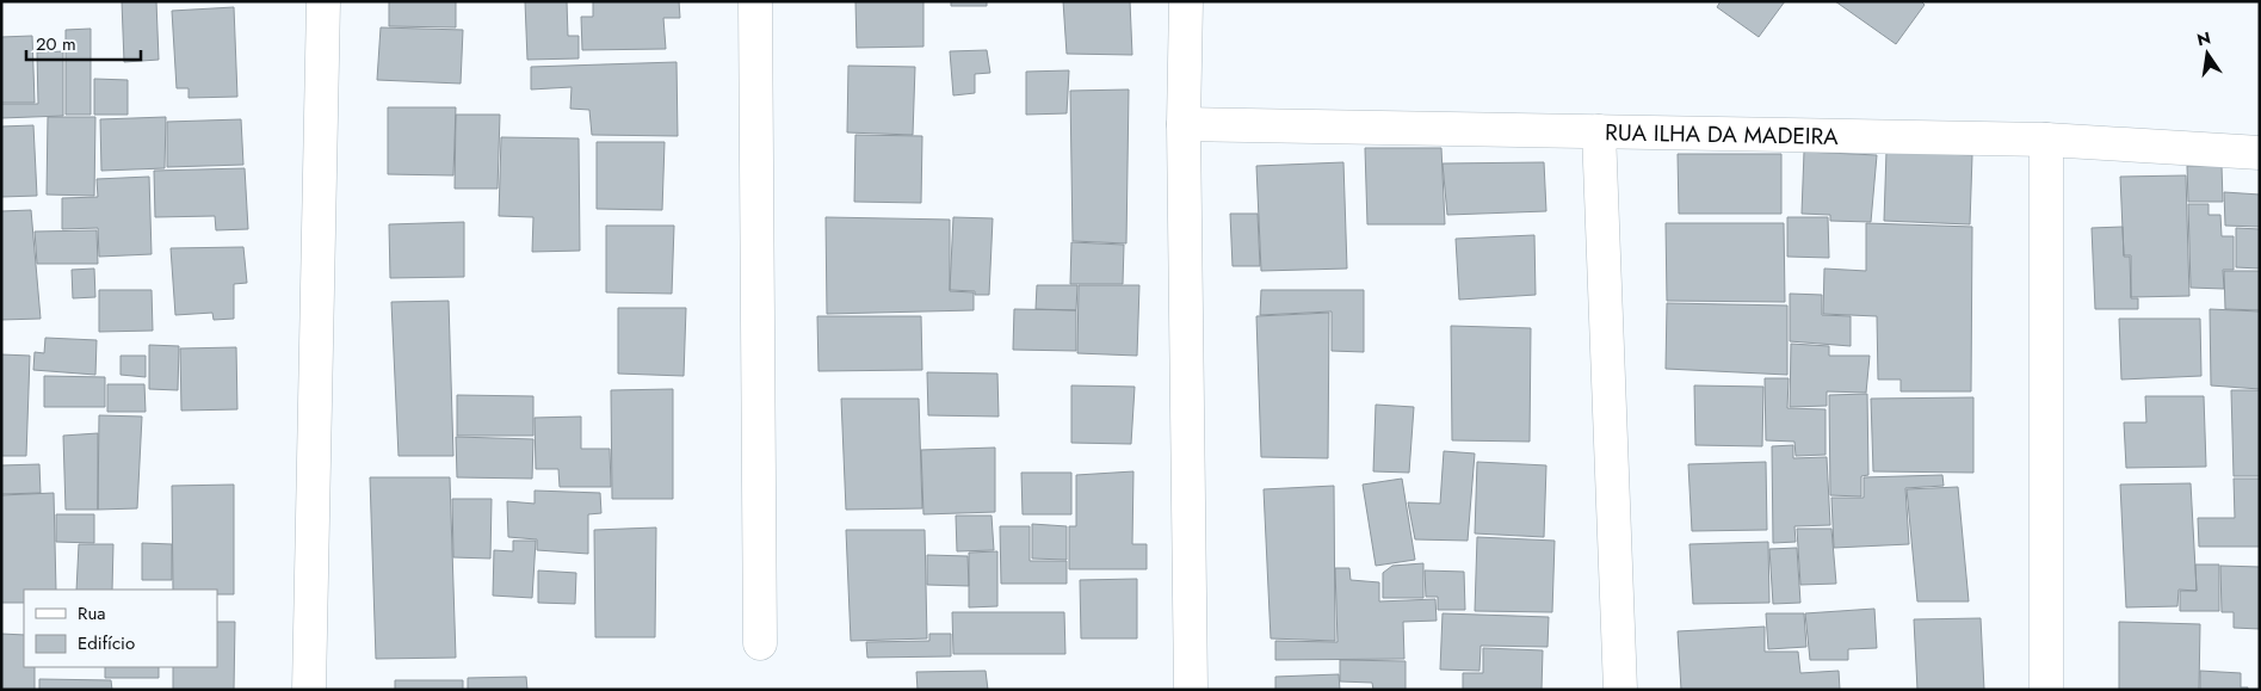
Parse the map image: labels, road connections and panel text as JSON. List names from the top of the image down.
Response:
{
  "streets": {
    "street": ["RUA ILHA DA MADEIRA"]
  },
  "legend": ["Rua", "Edifício"],
  "scale_bar": "20 m",
  "north": "top"
}
